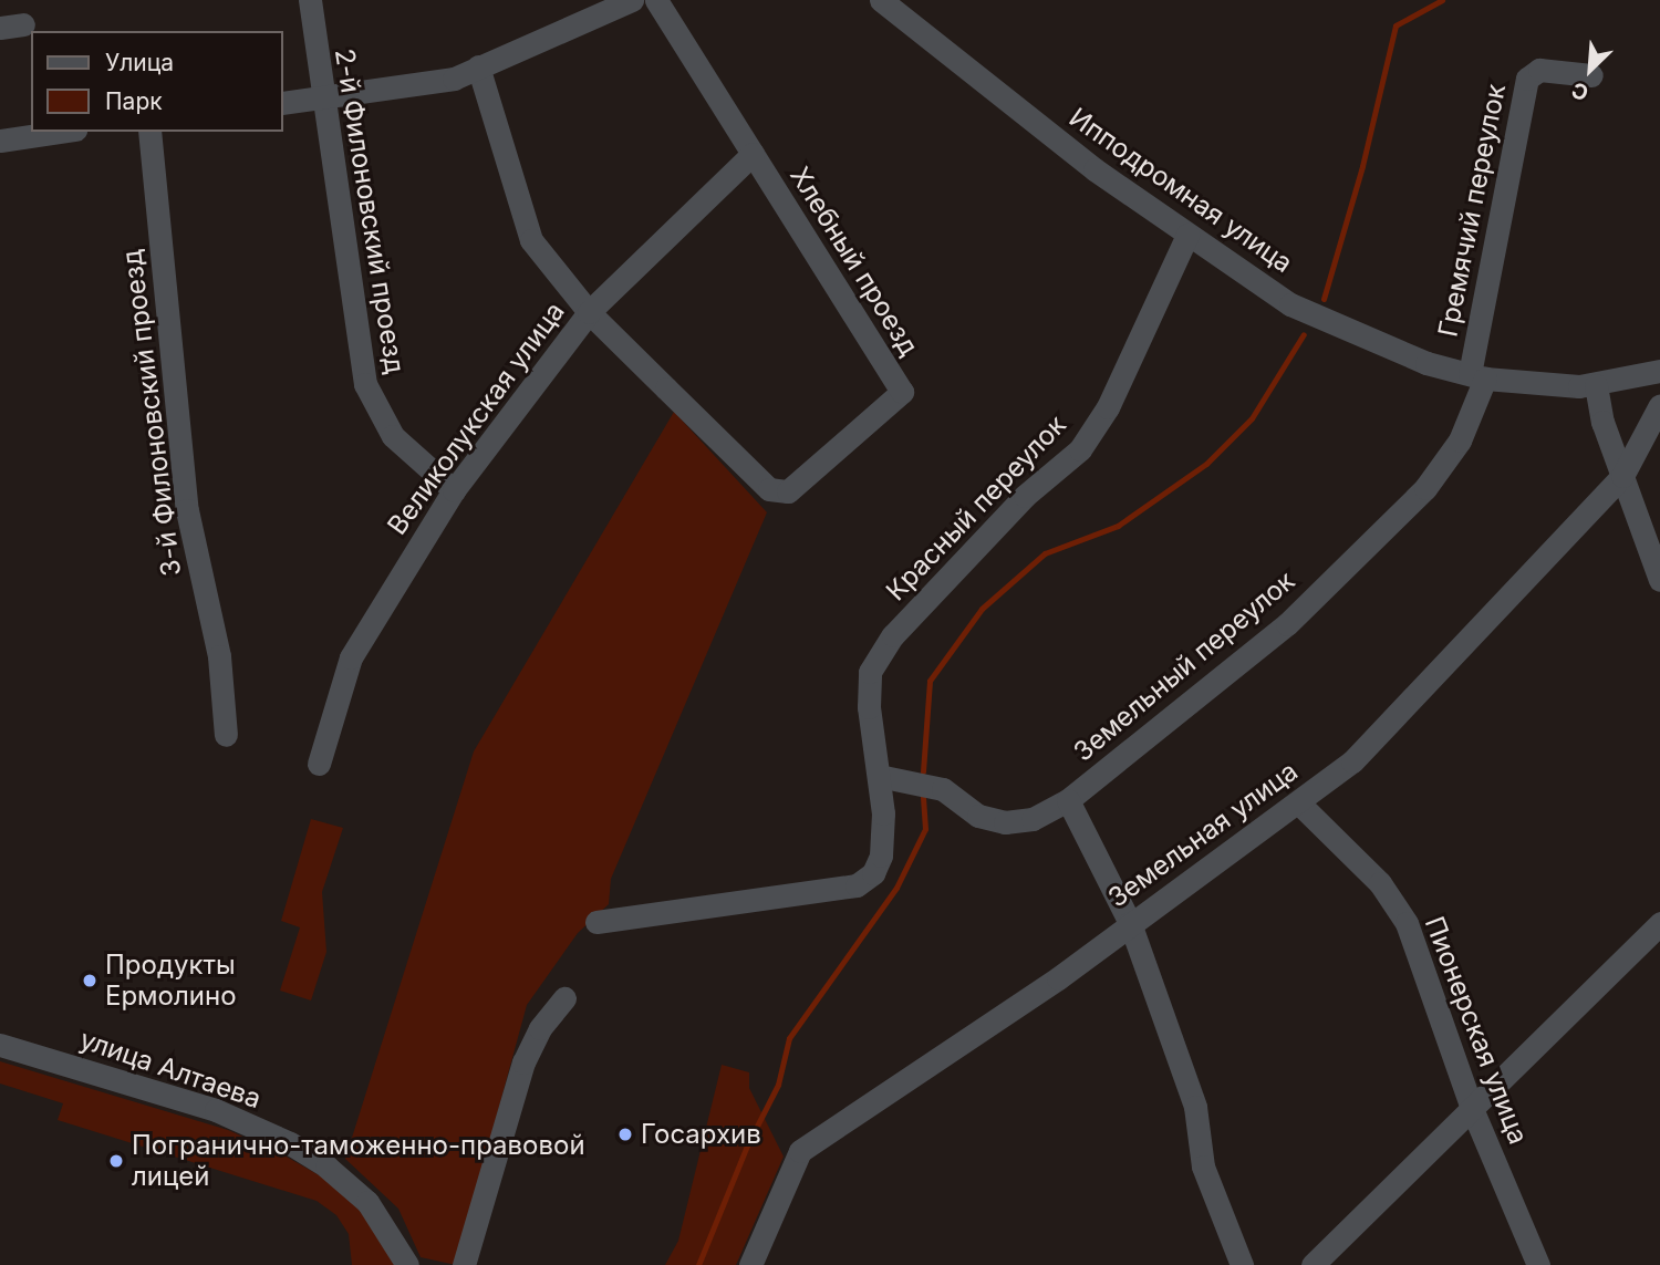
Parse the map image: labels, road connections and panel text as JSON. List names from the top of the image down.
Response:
{
  "streets": {
    "street": [
      "Ипподромная улица",
      "Гремячий переулок",
      "2-й Филоновский проезд",
      "Хлебный проезд",
      "3-й Филоновский проезд",
      "Великолукская улица",
      "Красный переулок",
      "Земельный переулок",
      "Земельная улица",
      "Пионерская улица",
      "улица Алтаева"
    ]
  },
  "crossings": [
    ["Ипподромная улица", "Гремячий переулок"],
    ["Ипподромная улица", "Красный переулок"],
    ["Ипподромная улица", "Земельный переулок"],
    ["Гремячий переулок", "Земельный переулок"],
    ["2-й Филоновский проезд", "Великолукская улица"],
    ["Хлебный проезд", "Великолукская улица"],
    ["Красный переулок", "Земельный переулок"],
    ["Земельная улица", "Пионерская улица"]
  ],
  "places": ["Продукты Ермолино", "Госархив", "Погранично-таможенно-правовой лицей"],
  "legend": ["Улица", "Парк"],
  "north": "bottom left"
}
